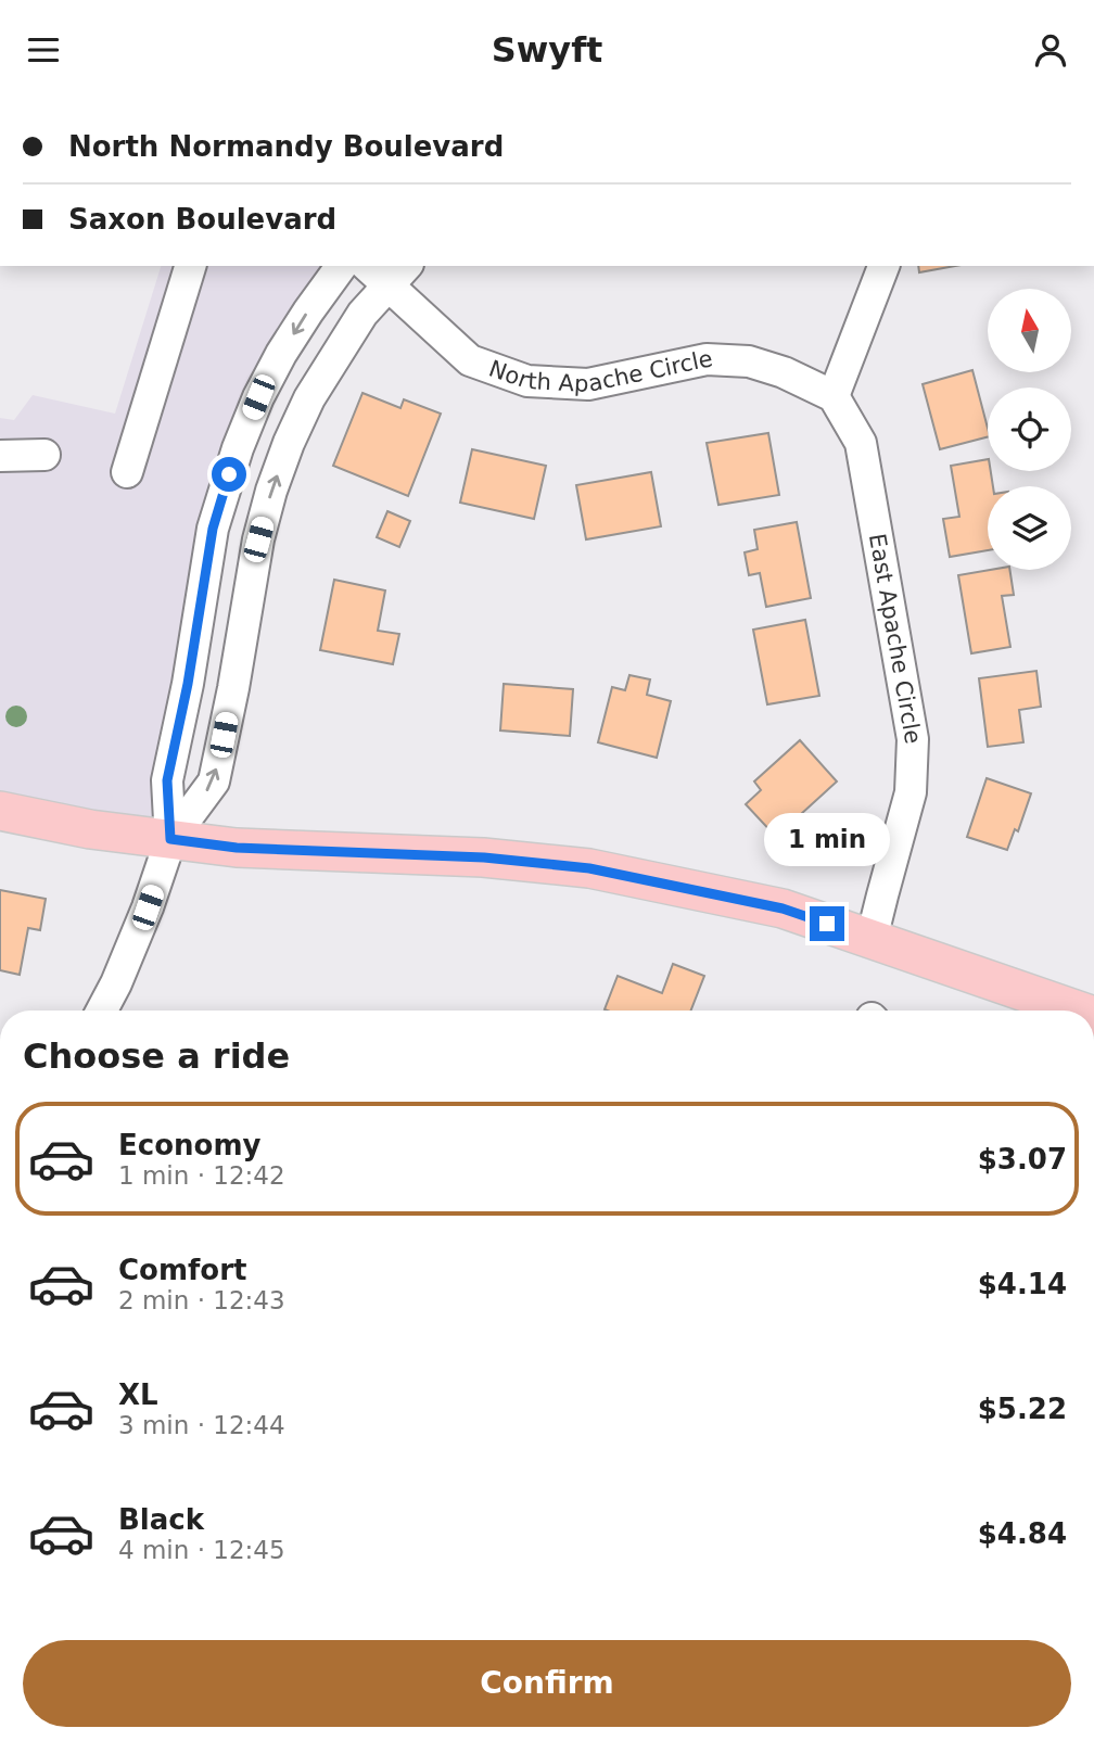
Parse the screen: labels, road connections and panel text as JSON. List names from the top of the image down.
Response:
{
  "streets": {
    "street": ["North Apache Circle", "East Apache Circle"]
  },
  "crossings": [
    ["North Apache Circle", "East Apache Circle"]
  ],
  "north": "top",
  "page": {
    "header": "Swyft",
    "banner": ["North Normandy Boulevard", "Saxon Boulevard"],
    "bubble": "1 min",
    "heading": "Choose a ride",
    "list": [
      {
        "name": "Economy",
        "note": "1 min · 12:42",
        "value": "$3.07"
      },
      {
        "name": "Comfort",
        "note": "2 min · 12:43",
        "value": "$4.14"
      },
      {
        "name": "XL",
        "note": "3 min · 12:44",
        "value": "$5.22"
      },
      {
        "name": "Black",
        "note": "4 min · 12:45",
        "value": "$4.84"
      }
    ],
    "buttons": "Confirm"
  }
}
